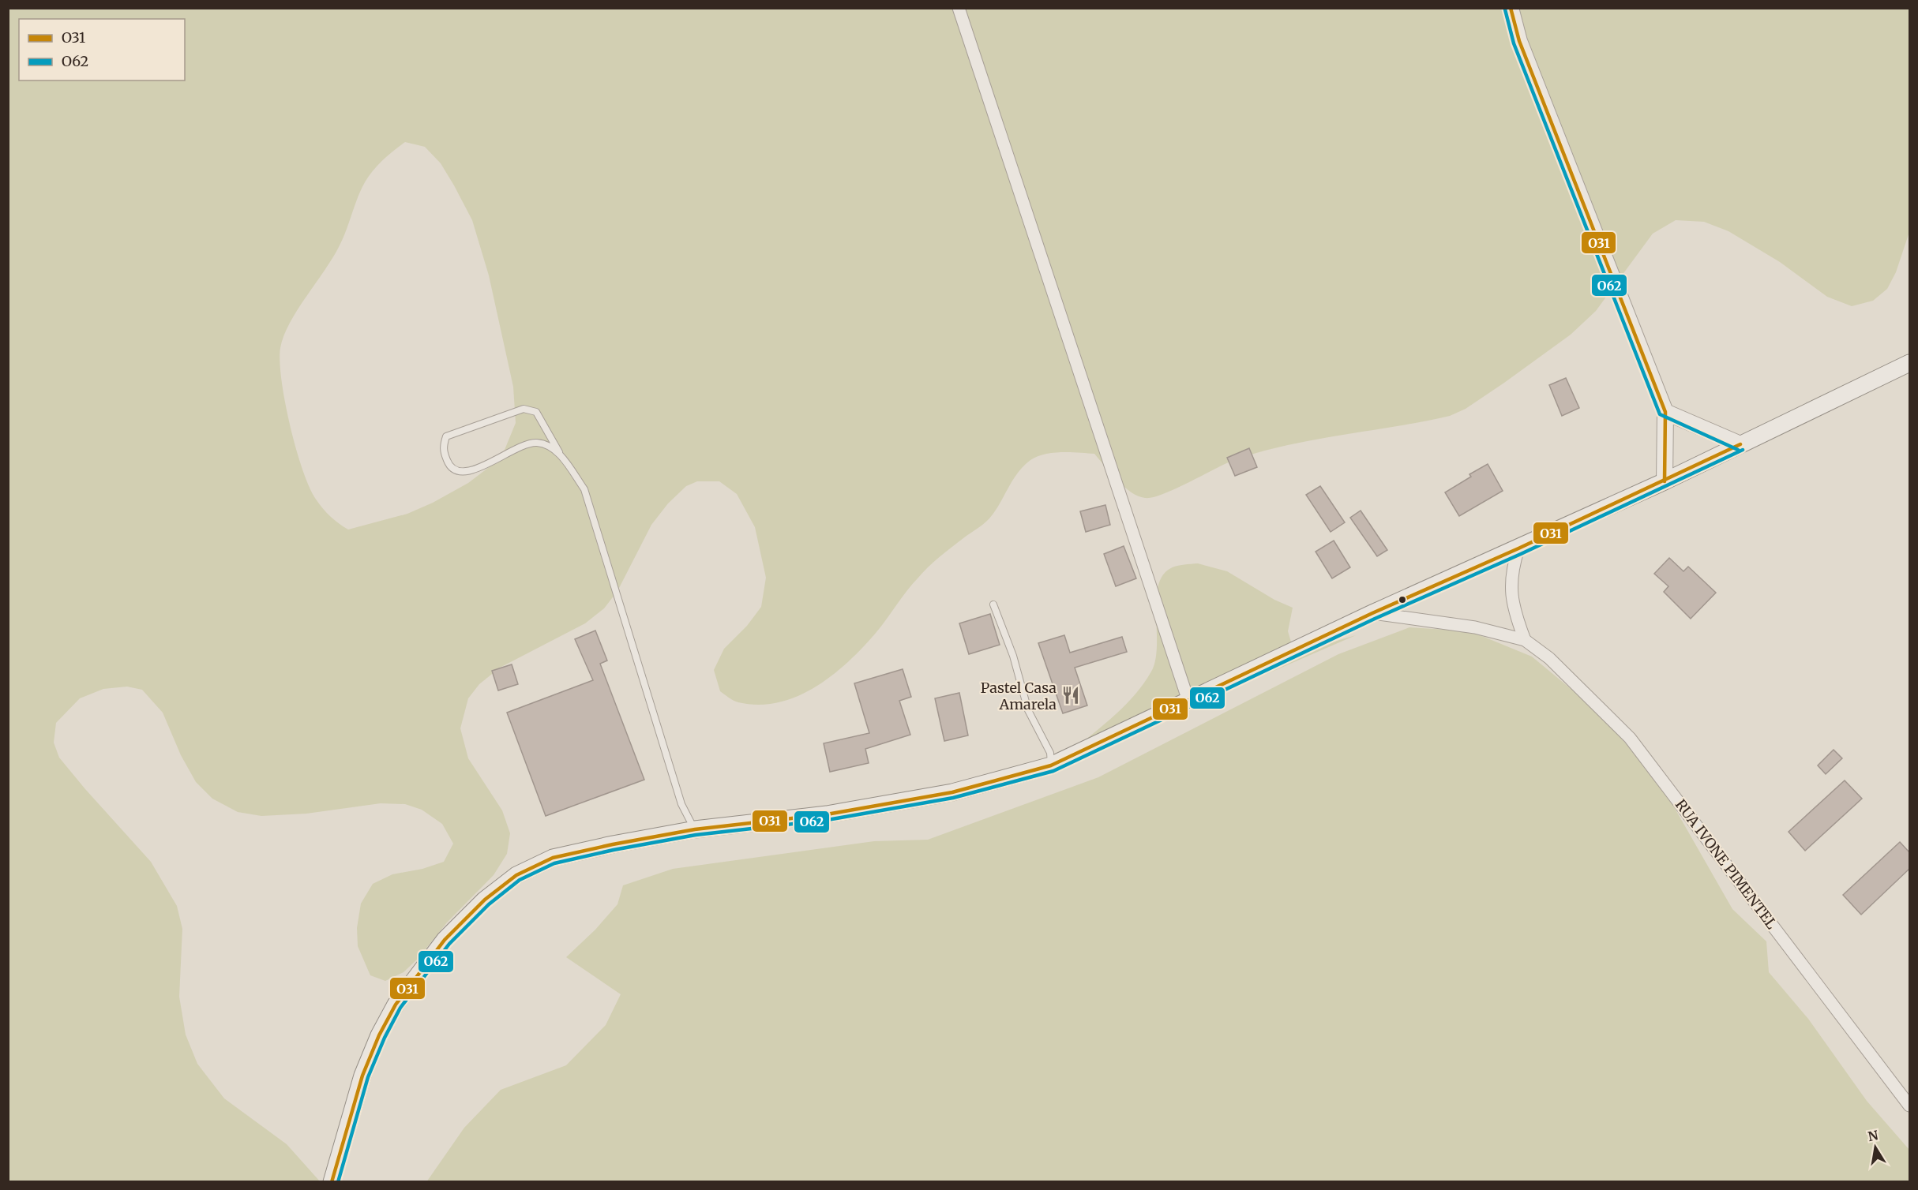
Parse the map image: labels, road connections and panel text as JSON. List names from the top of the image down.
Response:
{
  "streets": {
    "street": ["RUA IVONE PIMENTEL"]
  },
  "places": {
    "restaurant": ["Pastel Casa Amarela"]
  },
  "lines": ["transit line O31", "transit line O62"],
  "legend": ["O31", "O62"],
  "north": "top"
}
